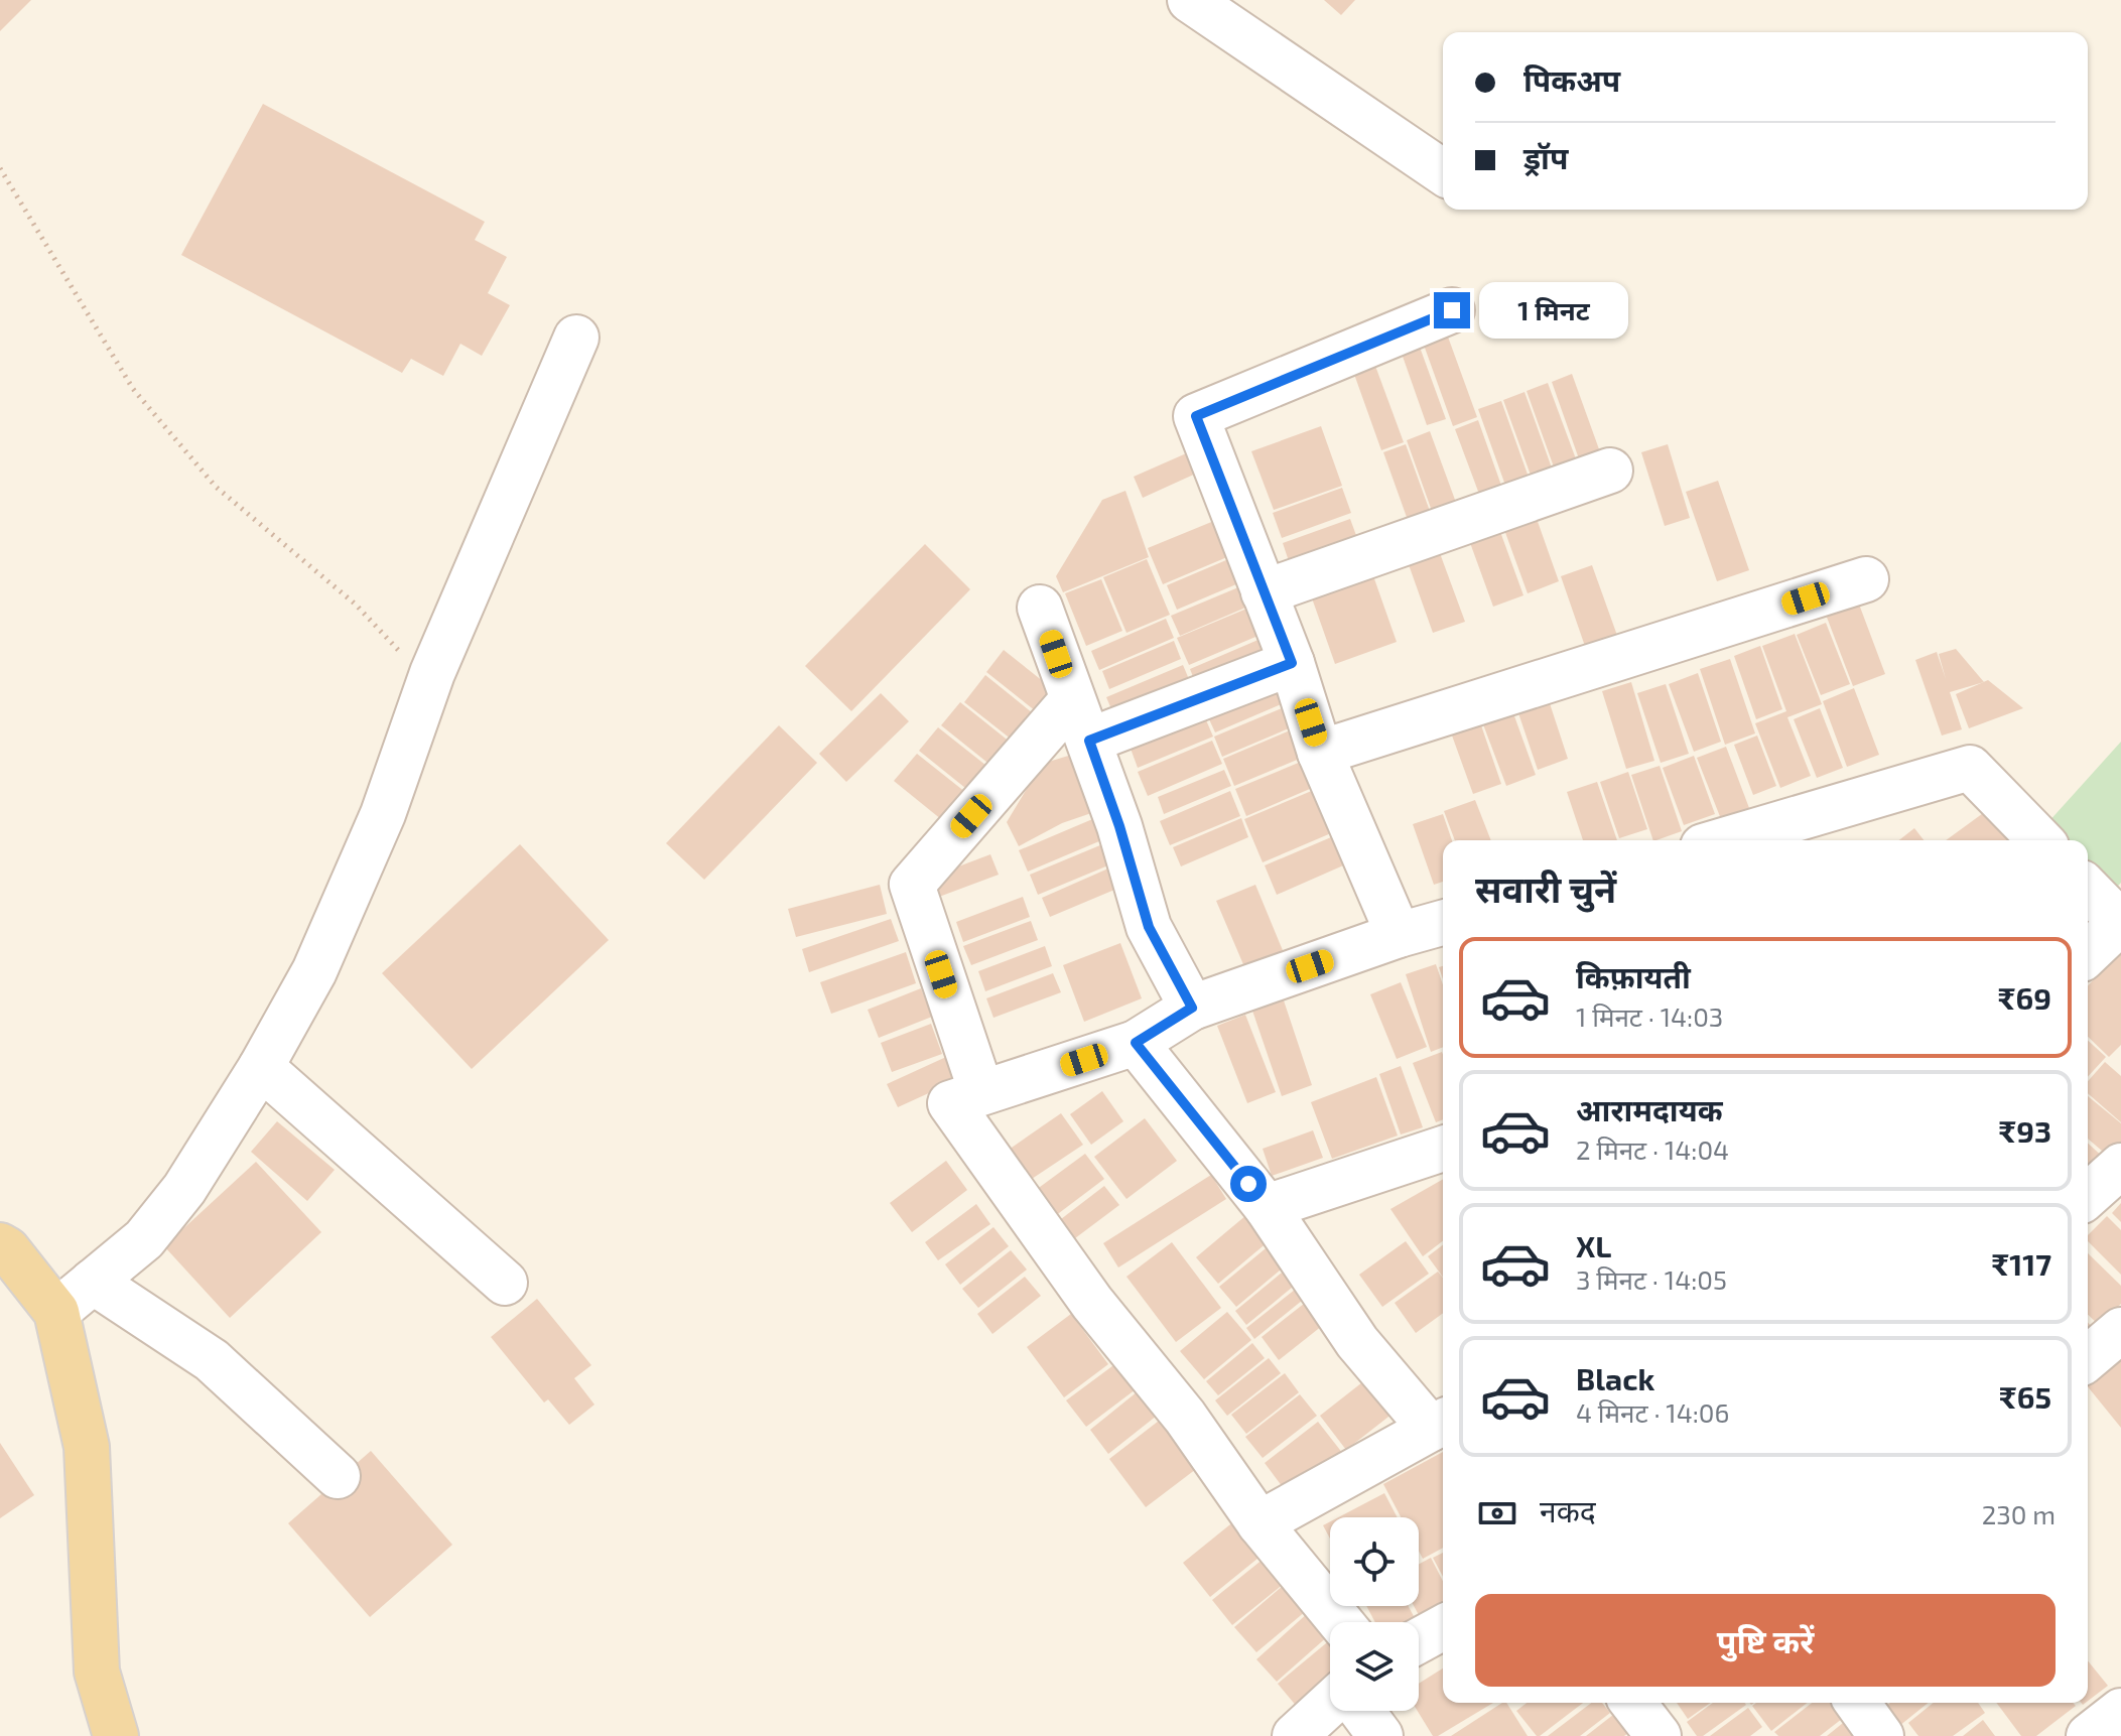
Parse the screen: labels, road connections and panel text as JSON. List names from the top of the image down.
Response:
{
  "page": {
    "banner": ["पिकअप", "ड्रॉप"],
    "bubble": "1 मिनट",
    "heading": "सवारी चुनें",
    "list": [
      {
        "name": "किफ़ायती",
        "note": "1 मिनट · 14:03",
        "value": "₹69"
      },
      {
        "name": "आरामदायक",
        "note": "2 मिनट · 14:04",
        "value": "₹93"
      },
      {
        "name": "XL",
        "note": "3 मिनट · 14:05",
        "value": "₹117"
      },
      {
        "name": "Black",
        "note": "4 मिनट · 14:06",
        "value": "₹65"
      }
    ],
    "pay": ["नकद", "230 m"],
    "buttons": "पुष्टि करें"
  }
}
